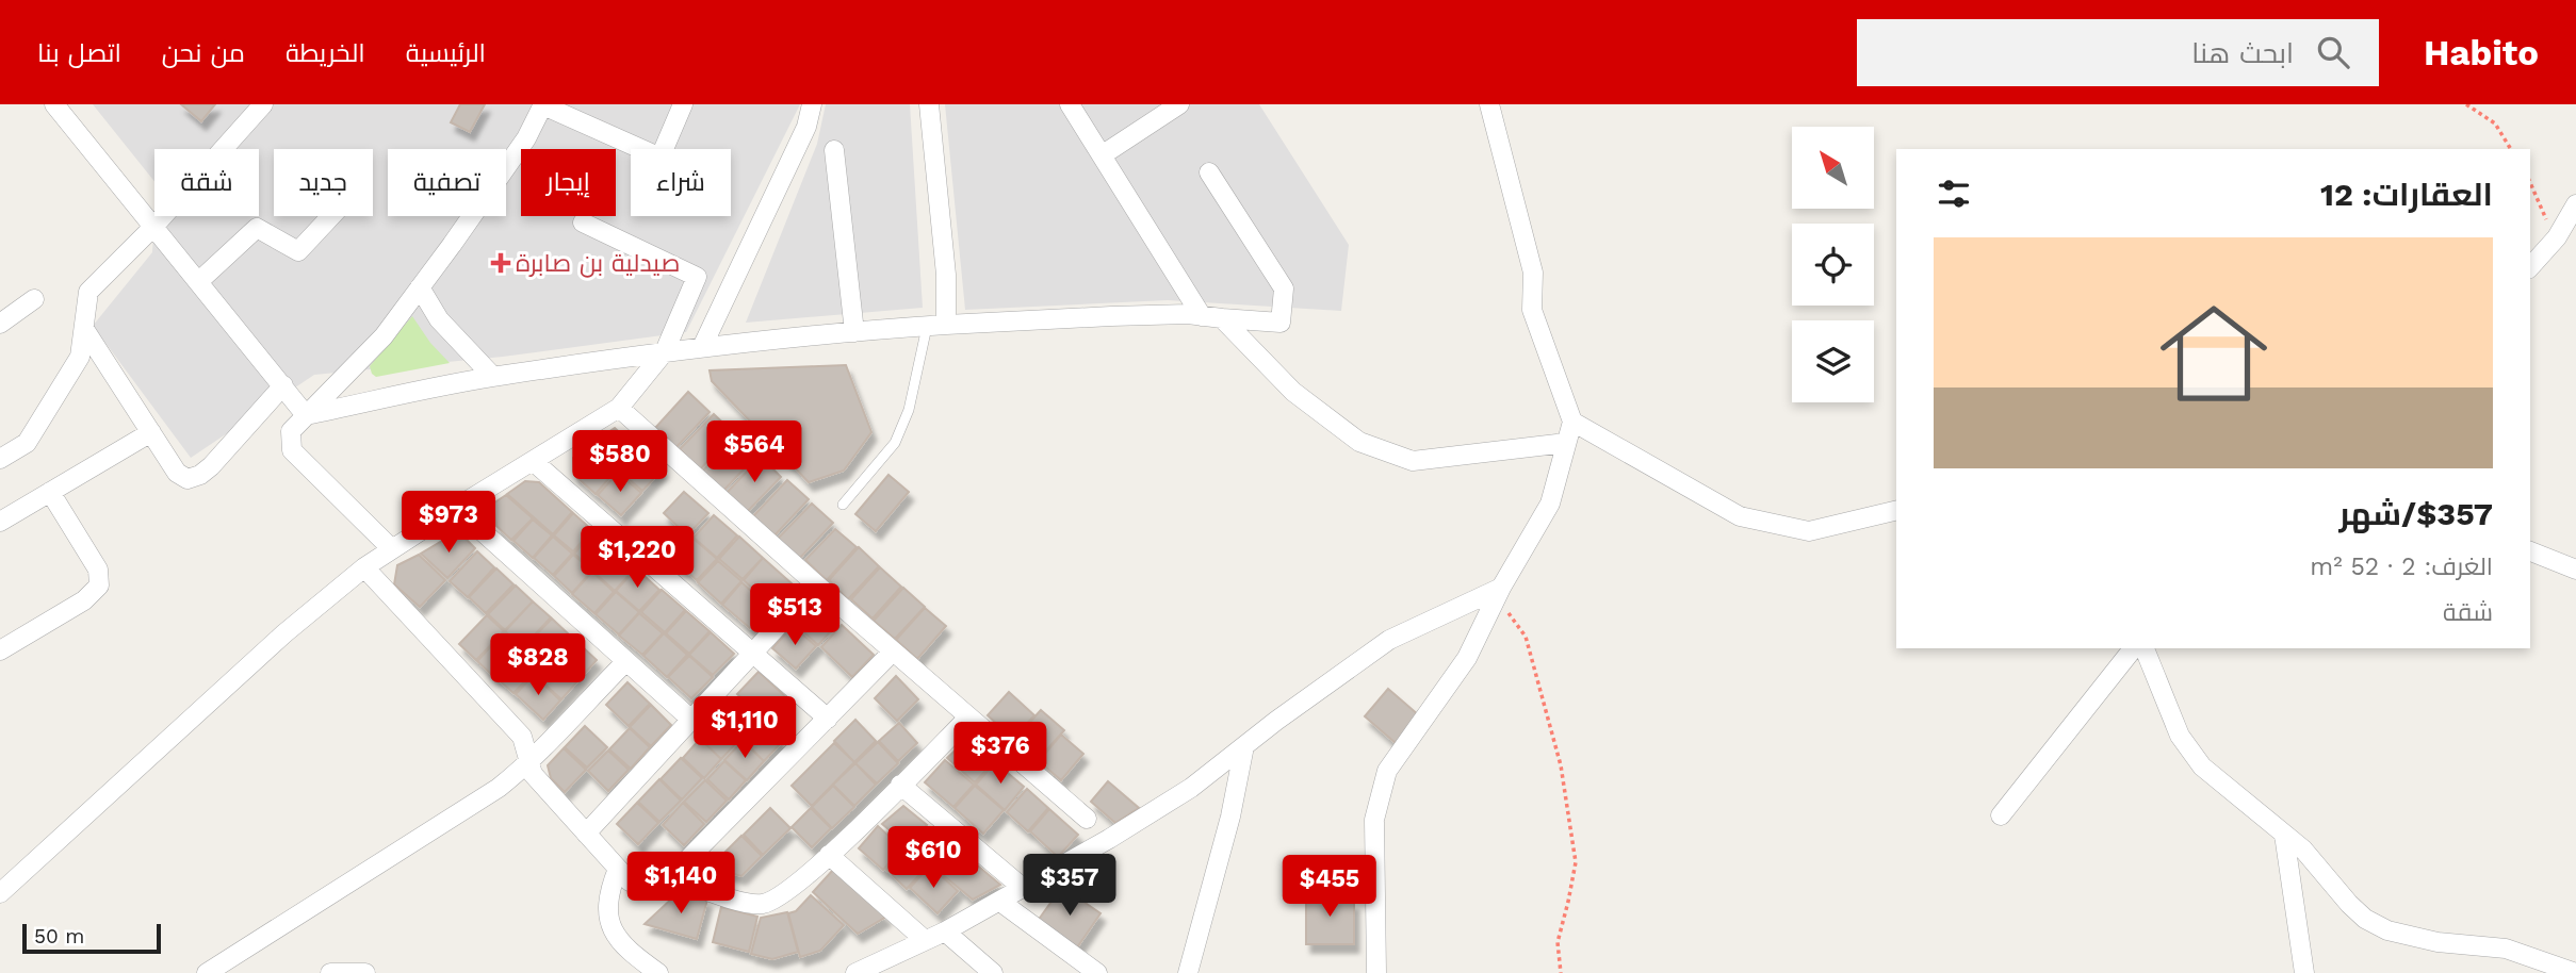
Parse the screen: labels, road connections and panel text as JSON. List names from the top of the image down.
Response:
{
  "places": {
    "health": ["صيدلية بن صابرة"]
  },
  "scale_bar": "50 m",
  "north": "top left",
  "page": {
    "header": "Habito",
    "search": "ابحث هنا",
    "nav": [
      "الرئيسية",
      "الخريطة",
      "من نحن",
      "اتصل بنا"
    ],
    "chip": [
      "شراء",
      "إيجار",
      "تصفية",
      "جديد",
      "شقة"
    ],
    "heading": "العقارات: 12",
    "list": [
      {
        "name": "$357/شهر",
        "note": "الغرف: 2 · 52 m² · شقة"
      }
    ],
    "price": [
      "$564",
      "$580",
      "$973",
      "$1,220",
      "$513",
      "$828",
      "$1,110",
      "$376",
      "$610",
      "$1,140",
      "$357",
      "$455"
    ],
    "scale": "50 m"
  }
}
